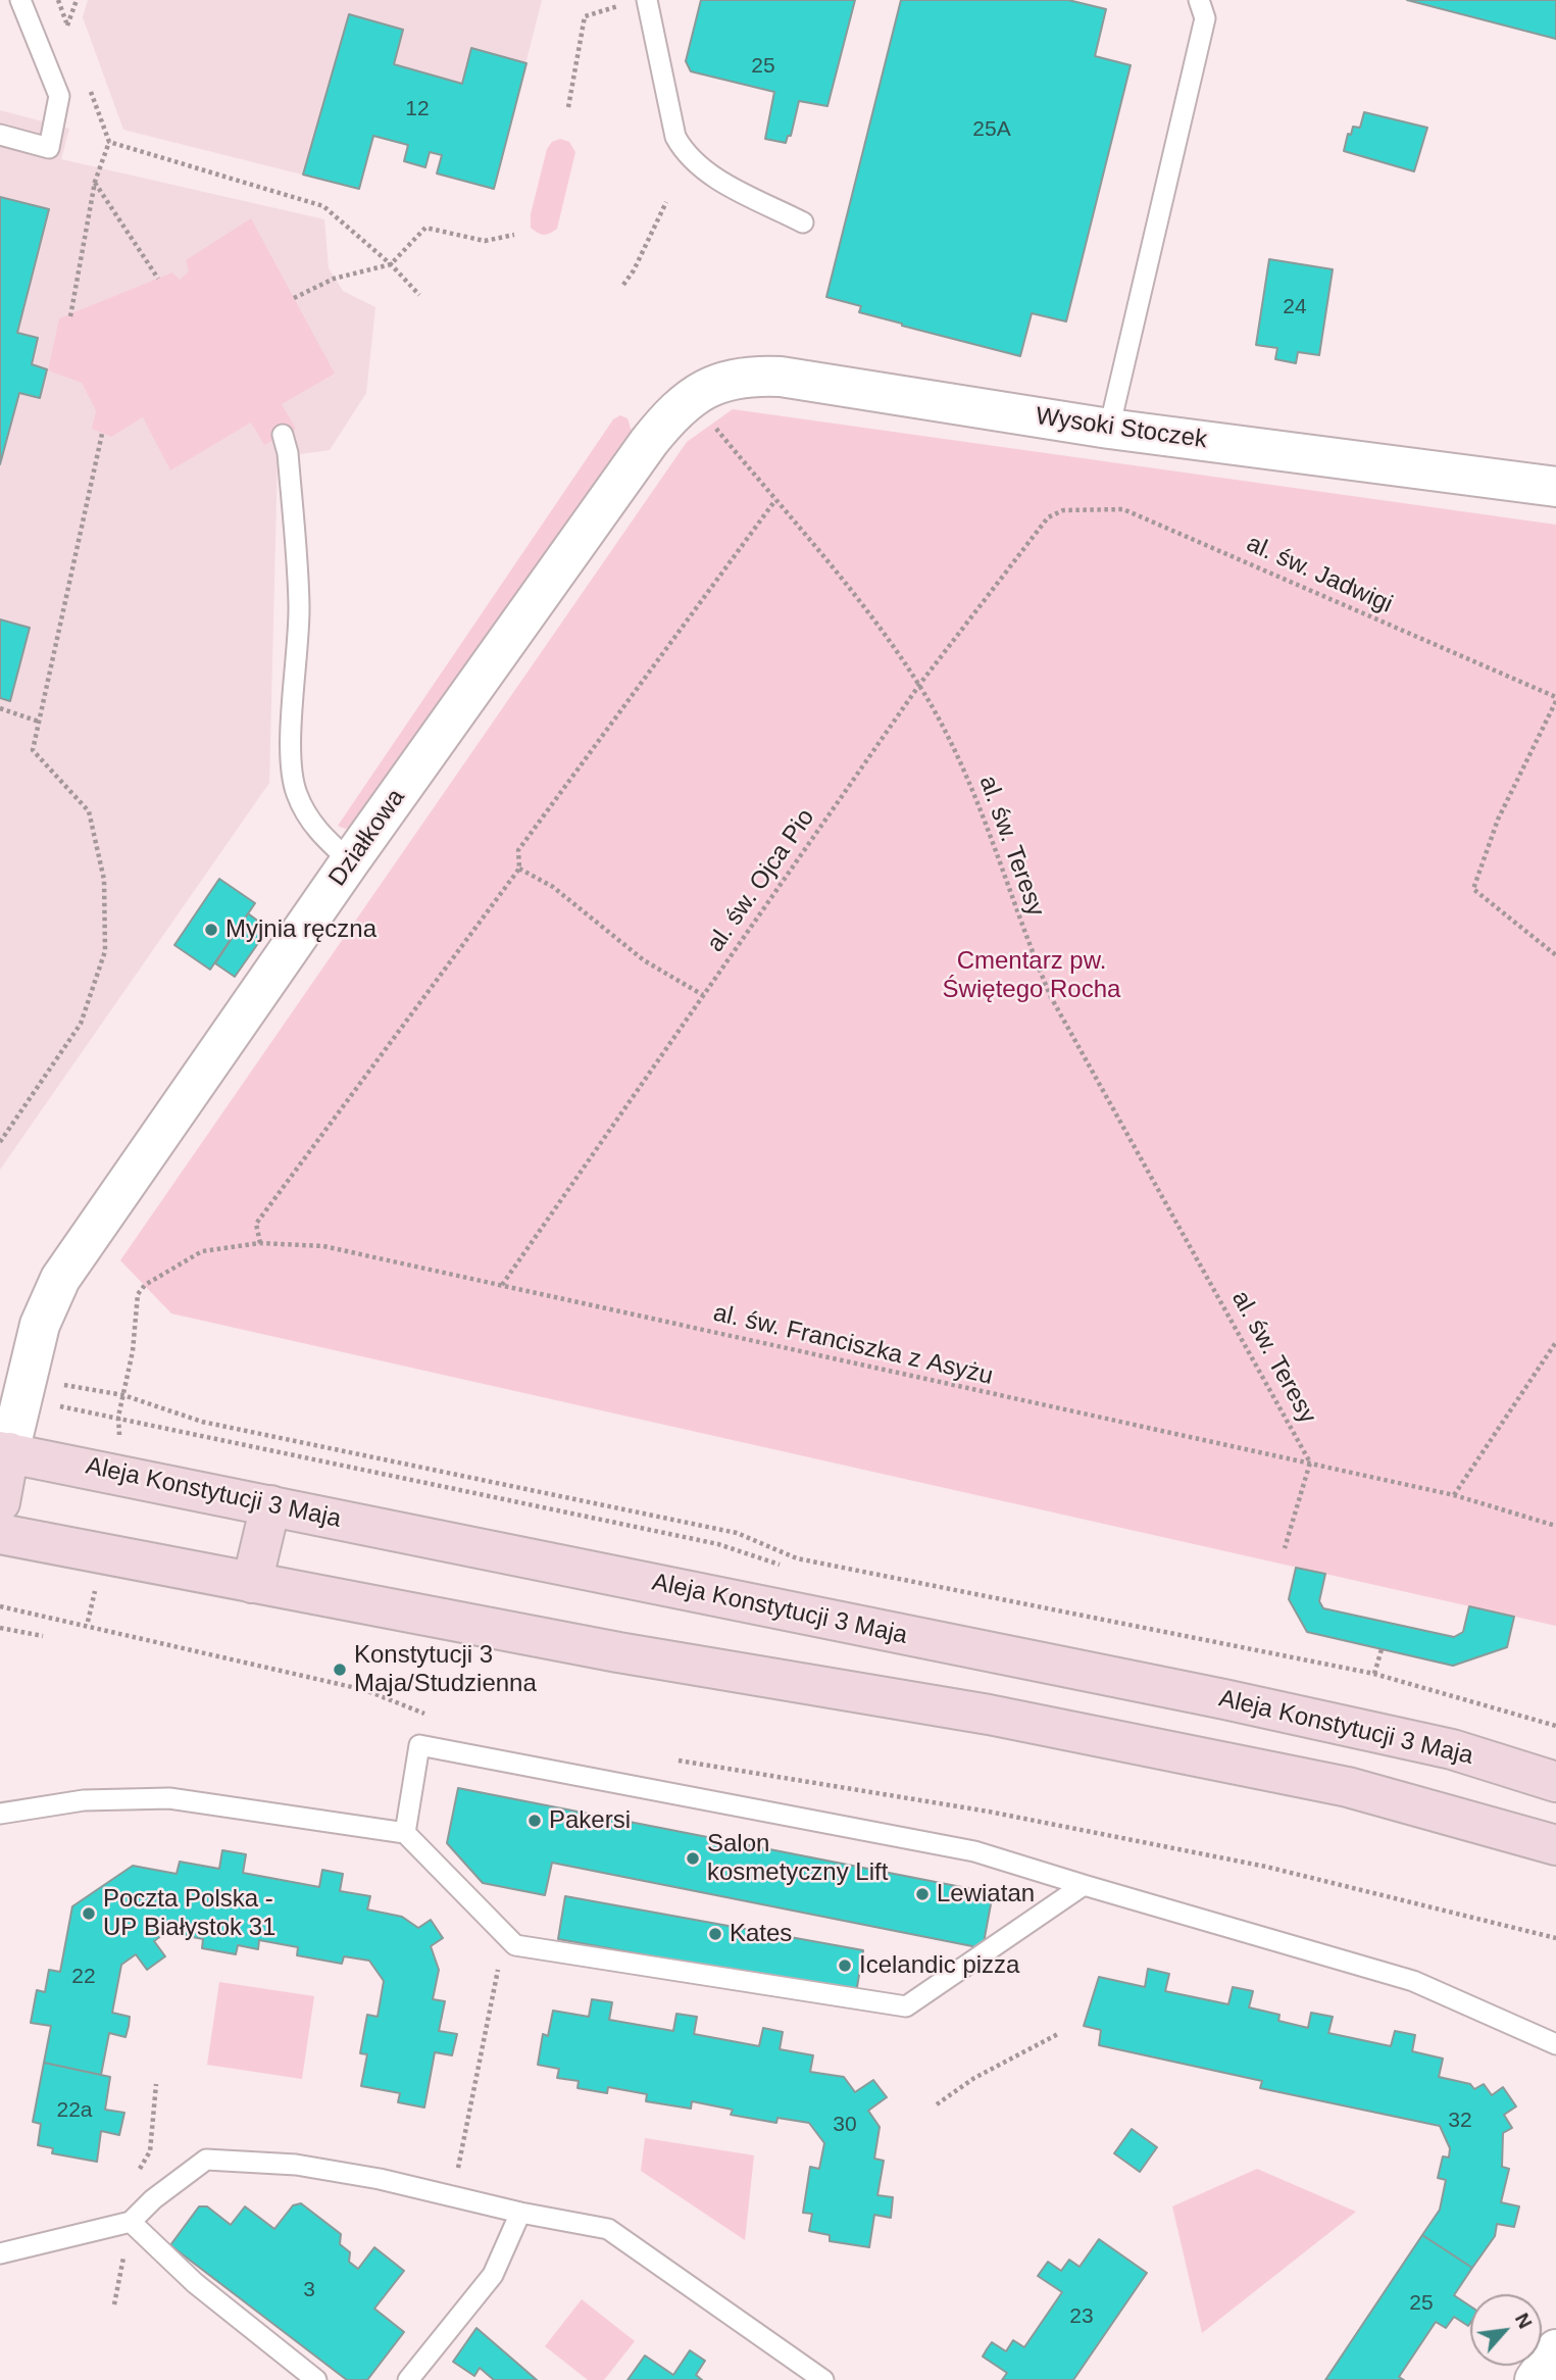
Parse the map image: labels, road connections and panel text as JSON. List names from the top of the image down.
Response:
{
  "streets": {
    "main road": ["Aleja Konstytucji 3 Maja"],
    "street": ["Wysoki Stoczek", "Działkowa"],
    "path": [
      "al. św. Jadwigi",
      "al. św. Teresy",
      "al. św. Ojca Pio",
      "al. św. Franciszka z Asyżu"
    ]
  },
  "crossings": [
    ["Wysoki Stoczek", "Działkowa"],
    ["Wysoki Stoczek", "al. św. Teresy"],
    ["al. św. Jadwigi", "al. św. Ojca Pio"],
    ["Działkowa", "al. św. Teresy"],
    ["Działkowa", "Aleja Konstytucji 3 Maja"],
    ["al. św. Teresy", "al. św. Ojca Pio"],
    ["al. św. Teresy", "al. św. Franciszka z Asyżu"],
    ["al. św. Ojca Pio", "al. św. Franciszka z Asyżu"]
  ],
  "parks": ["Cmentarz pw. Świętego Rocha"],
  "places": [
    "Myjnia ręczna",
    "Konstytucji 3 Maja/Studzienna",
    "Pakersi",
    "Salon kosmetyczny Lift",
    "Lewiatan",
    "Poczta Polska - UP Białystok 31",
    "Kates",
    "Icelandic pizza"
  ],
  "house_numbers": [
    "25",
    "12",
    "25A",
    "24",
    "22",
    "22a",
    "32",
    "30",
    "3",
    "25",
    "23"
  ],
  "north": "top right"
}
